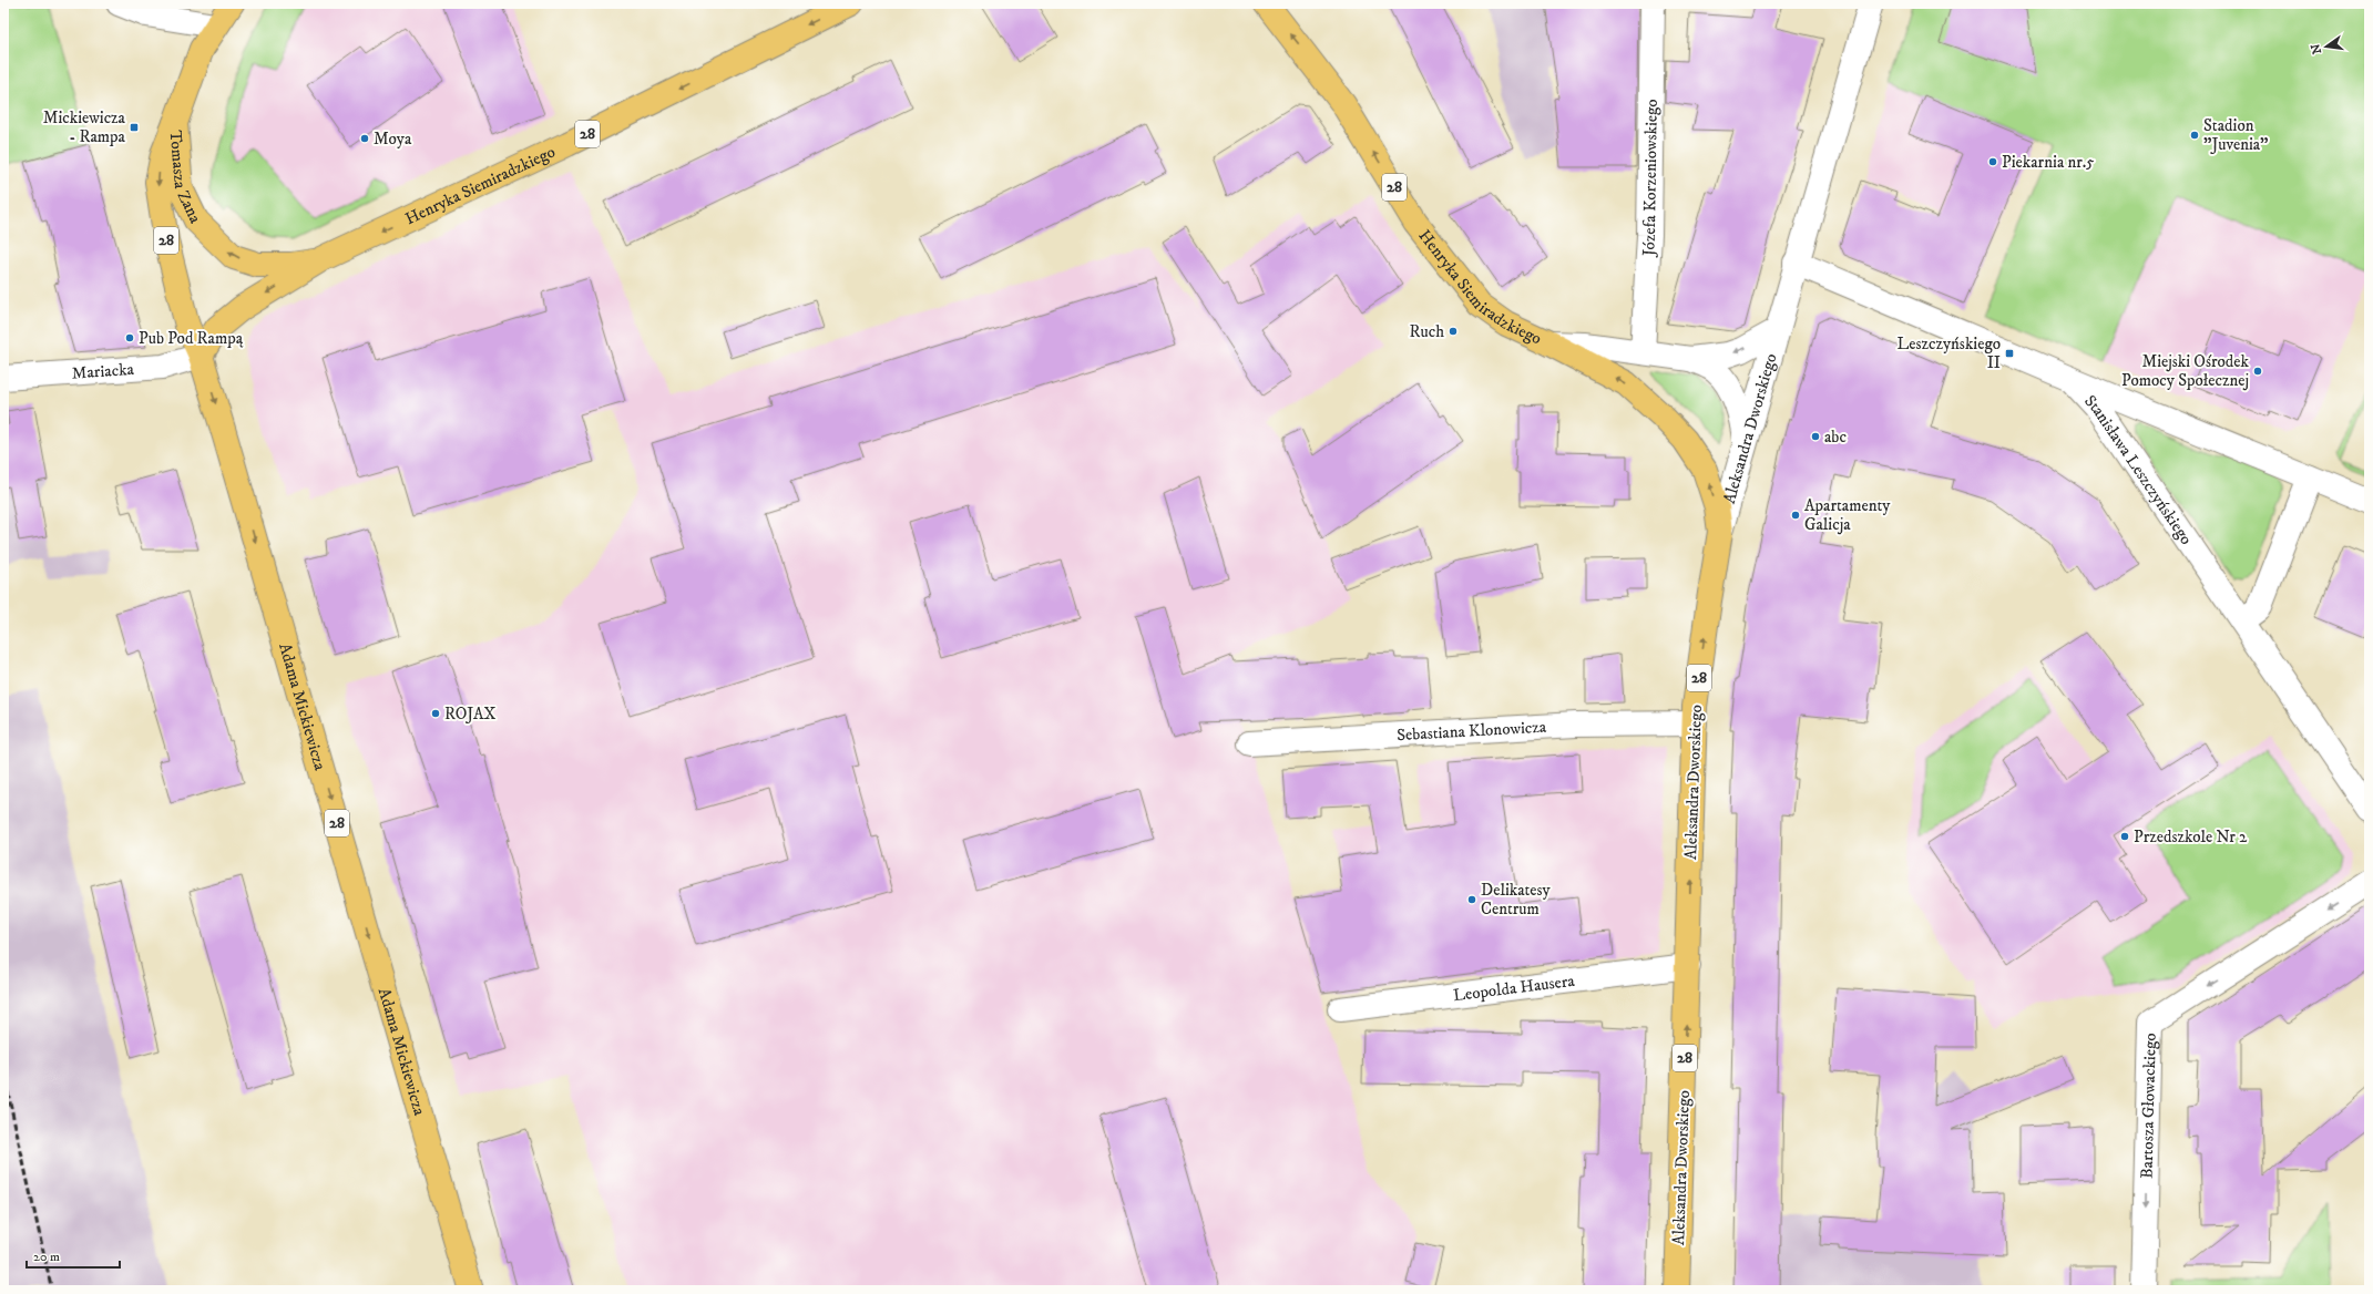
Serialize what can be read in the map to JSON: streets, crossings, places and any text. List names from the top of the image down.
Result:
{
  "streets": {
    "main road": [
      "28",
      "Tomasza Zana",
      "Henryka Siemiradzkiego",
      "Aleksandra Dworskiego",
      "Adama Mickiewicza"
    ],
    "street": [
      "Józefa Korzeniowskiego",
      "Mariacka",
      "Stanisława Leszczyńskiego",
      "Sebastiana Klonowicza",
      "Leopolda Hausera",
      "Bartosza Głowackiego"
    ]
  },
  "crossings": [
    ["Tomasza Zana", "Henryka Siemiradzkiego"],
    ["Tomasza Zana", "Adama Mickiewicza"],
    ["Henryka Siemiradzkiego", "Aleksandra Dworskiego"],
    ["Mariacka", "Adama Mickiewicza"],
    ["Aleksandra Dworskiego", "Stanisława Leszczyńskiego"],
    ["Aleksandra Dworskiego", "Sebastiana Klonowicza"],
    ["Aleksandra Dworskiego", "Leopolda Hausera"]
  ],
  "one_way": [
    "Tomasza Zana",
    "Aleksandra Dworskiego",
    "Adama Mickiewicza",
    "Bartosza Głowackiego"
  ],
  "places": {
    "transit": ["Mickiewicza - Rampa", "Leszczyńskiego II"],
    "other": [
      "Stadion \"Juvenia\"",
      "Moya",
      "Piekarnia nr.5",
      "Ruch",
      "Pub Pod Rampą",
      "Miejski Ośrodek Pomocy Społecznej",
      "abc",
      "Apartamenty Galicja",
      "ROJAX",
      "Przedszkole Nr 2",
      "Delikatesy Centrum"
    ]
  },
  "scale_bar": "20 m",
  "north": "left"
}
